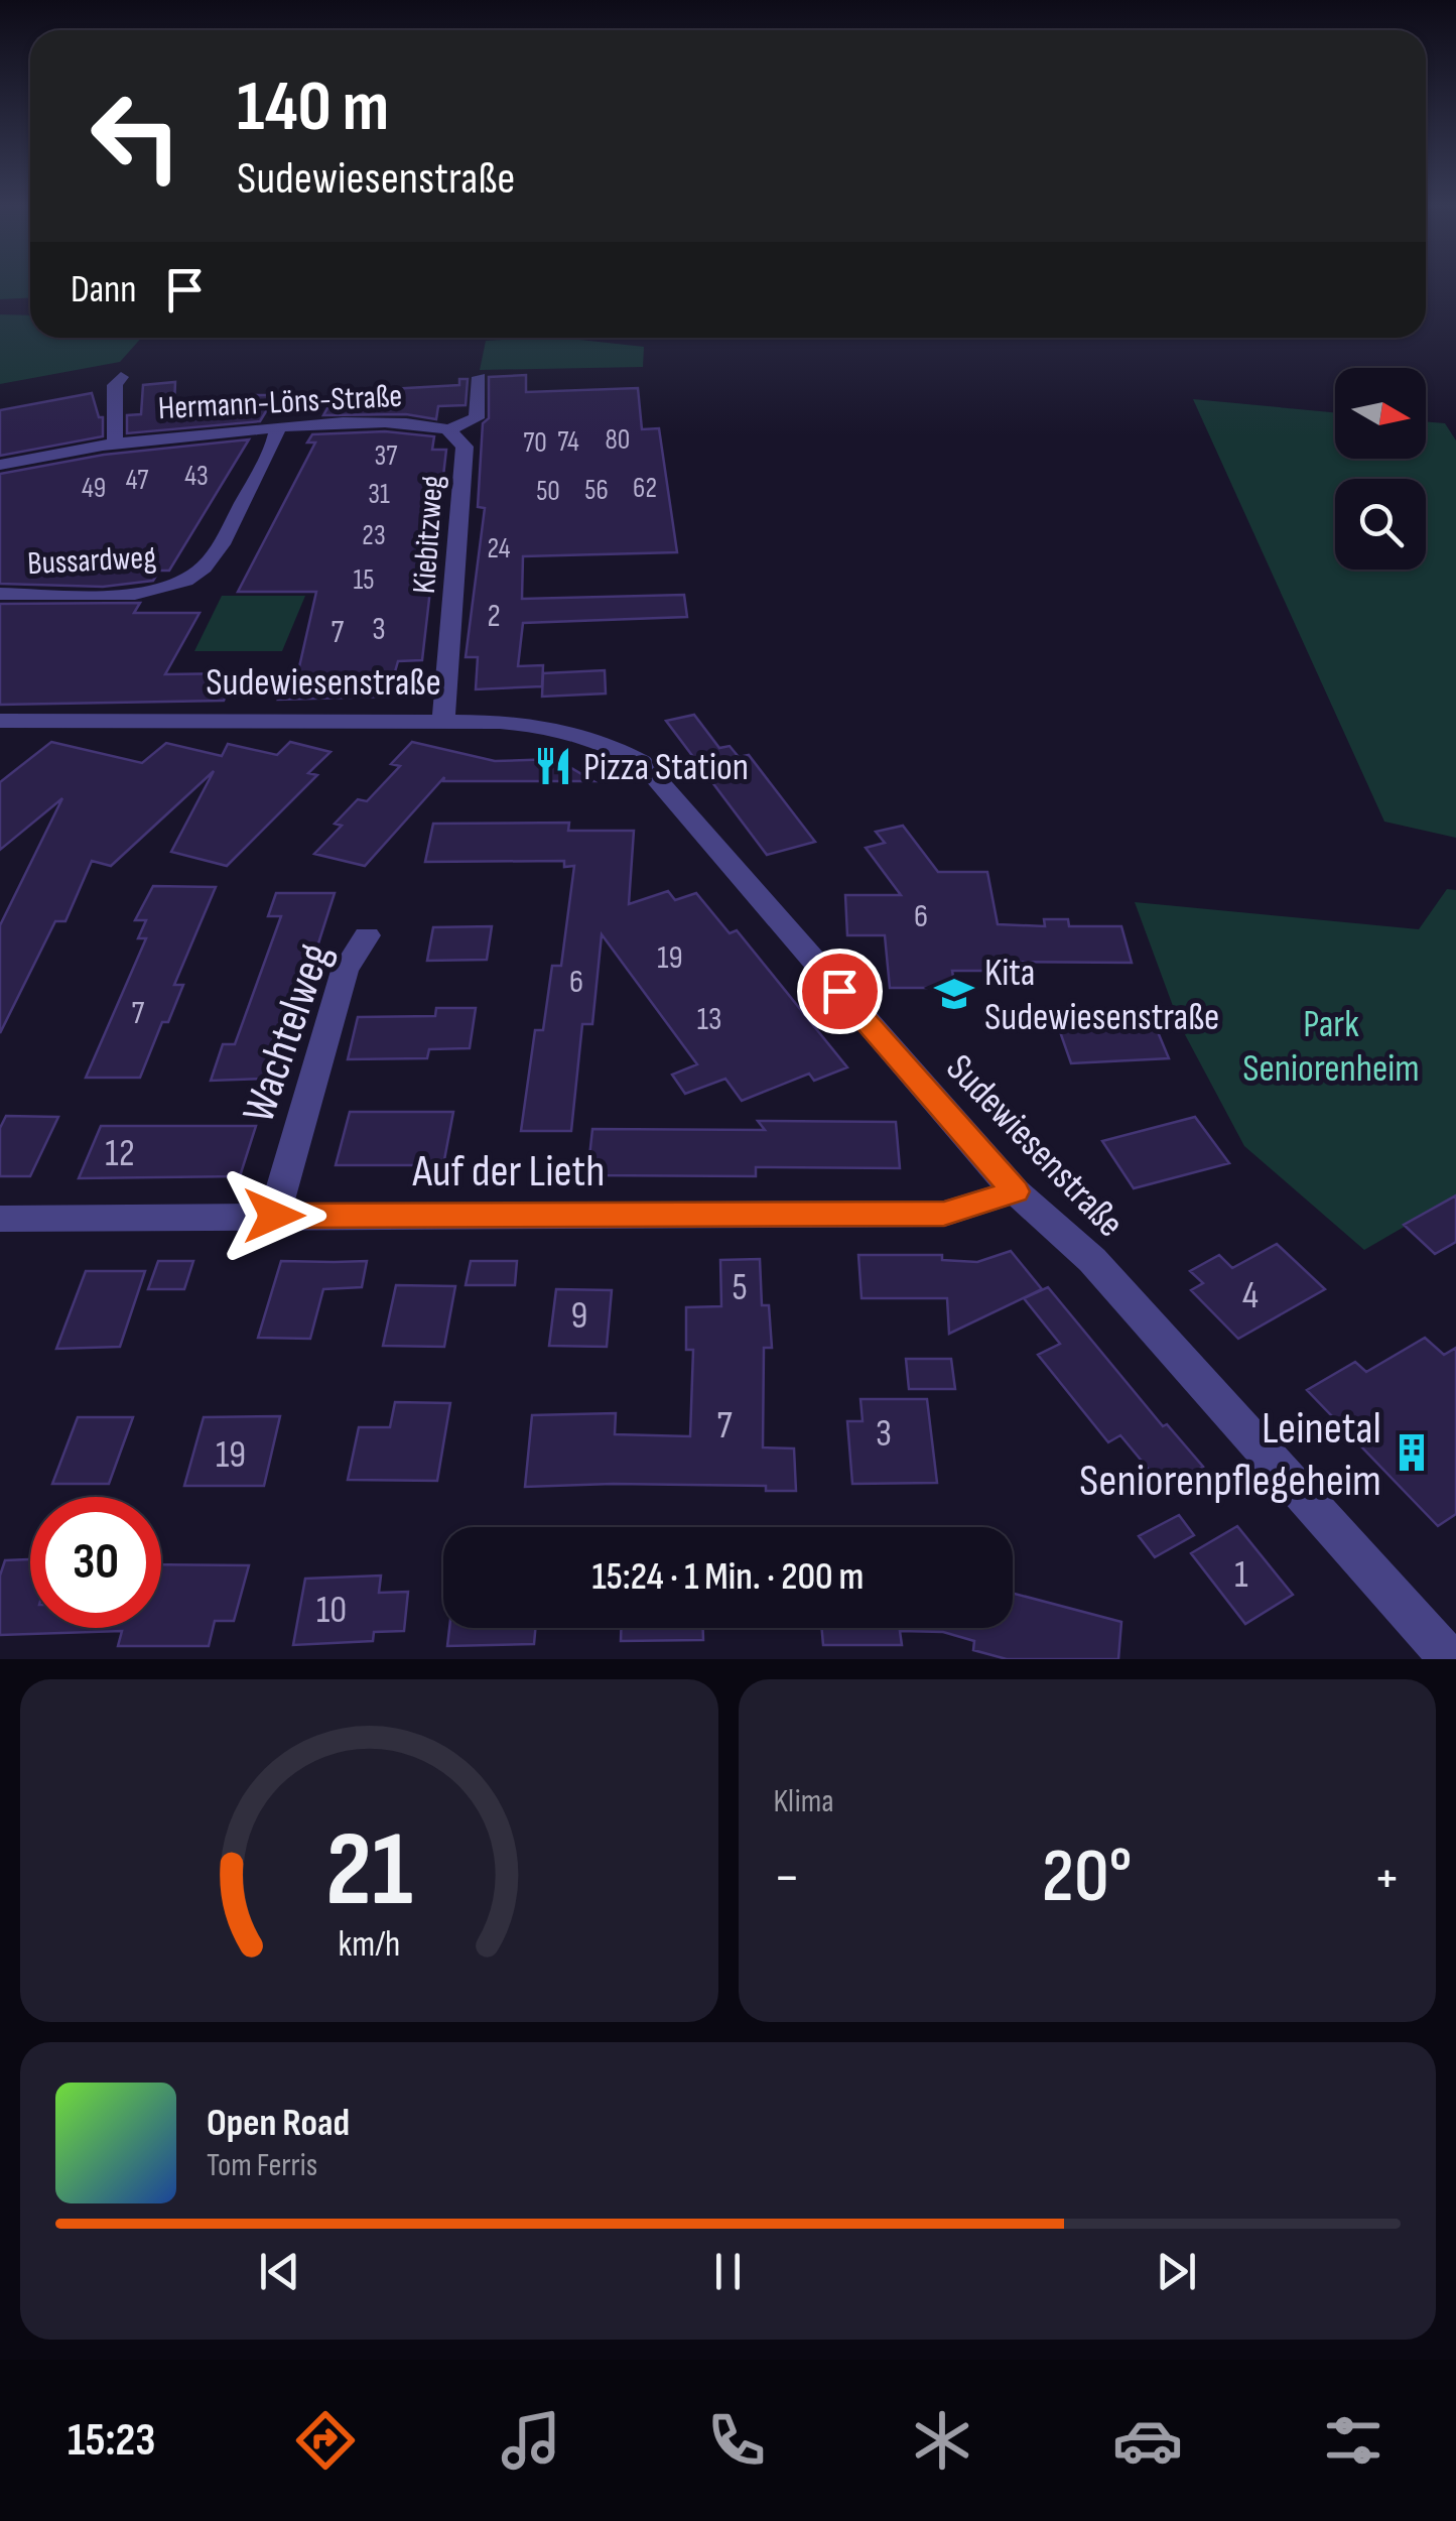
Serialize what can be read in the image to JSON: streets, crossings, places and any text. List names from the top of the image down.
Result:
{
  "streets": {
    "street": [
      "Hermann-Löns-Straße",
      "Kiebitzweg",
      "Bussardweg",
      "Sudewiesenstraße",
      "Wachtelweg",
      "Auf der Lieth"
    ]
  },
  "crossings": [
    ["Hermann-Löns-Straße", "Kiebitzweg"],
    ["Hermann-Löns-Straße", "Bussardweg"],
    ["Kiebitzweg", "Sudewiesenstraße"],
    ["Sudewiesenstraße", "Auf der Lieth"],
    ["Wachtelweg", "Auf der Lieth"]
  ],
  "parks": ["Park Seniorenheim"],
  "places": {
    "restaurant": ["Pizza Station"],
    "school or university": ["Kita Sudewiesenstraße"],
    "building": ["Leinetal Seniorenpflegeheim"]
  },
  "house_numbers": [
    "80",
    "74",
    "70",
    "37",
    "43",
    "47",
    "49",
    "62",
    "56",
    "50",
    "31",
    "23",
    "24",
    "15",
    "2",
    "3",
    "7",
    "6",
    "19",
    "6",
    "7",
    "13",
    "12",
    "5",
    "4",
    "9",
    "7",
    "3",
    "19",
    "1",
    "10"
  ],
  "north": "right",
  "page": {
    "turn": ["140 m", "Sudewiesenstraße"],
    "then": "Dann",
    "limit": "30",
    "trip": "15:24 · 1 Min. · 200 m",
    "tile": "Klima",
    "heat": ["−", "20°", "+"],
    "song": ["Open Road", "Tom Ferris"],
    "tabs": "15:23",
    "gauge": ["21", "km/h"]
  }
}
